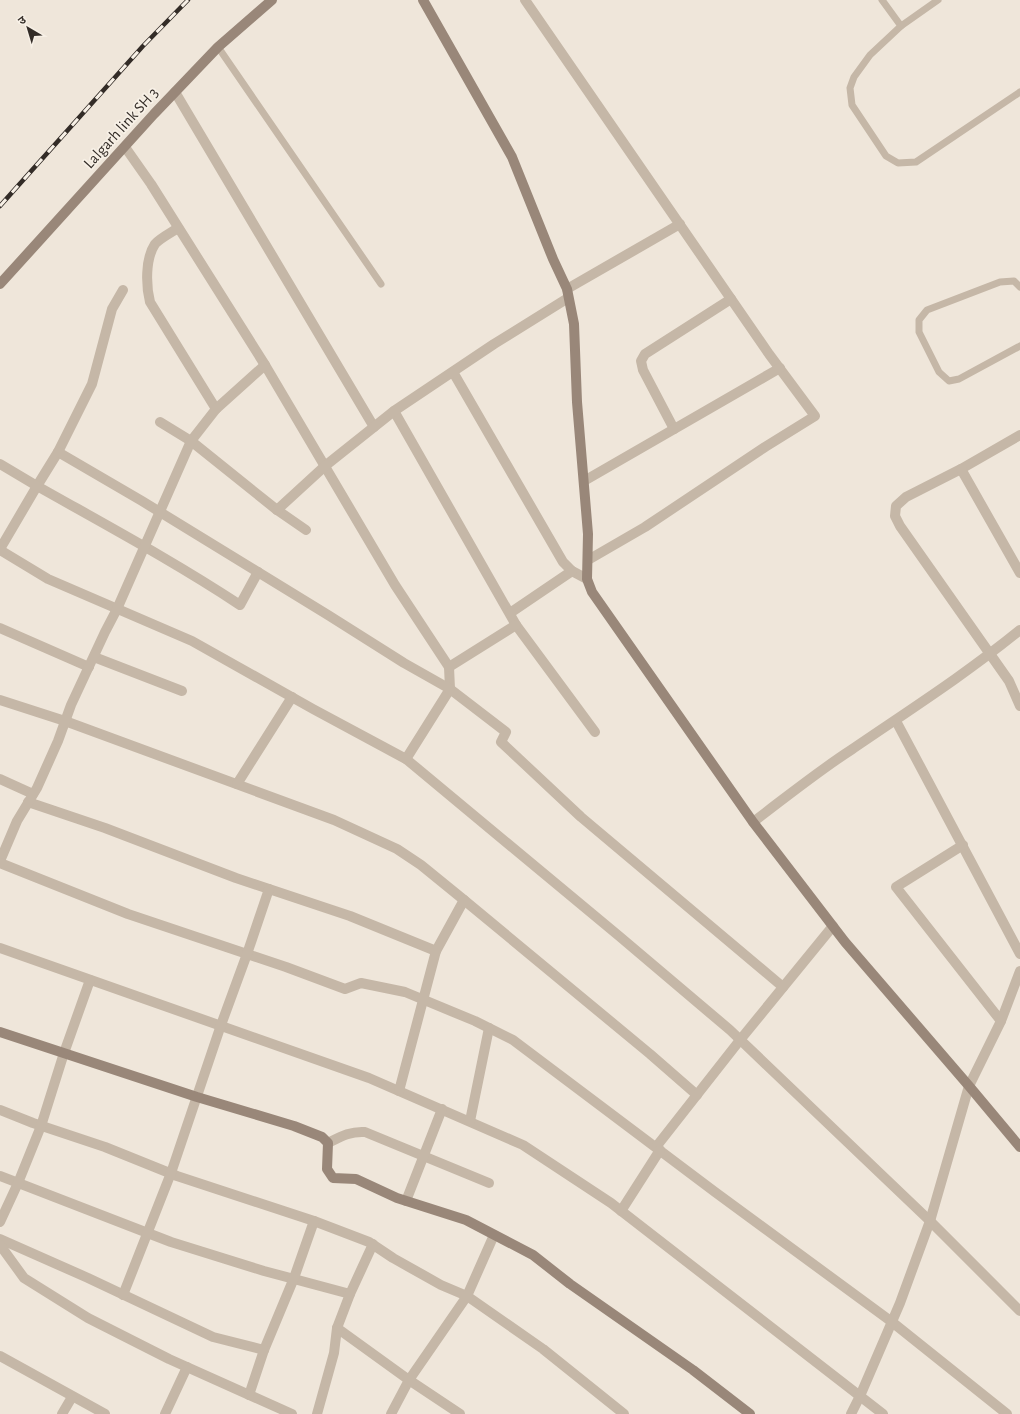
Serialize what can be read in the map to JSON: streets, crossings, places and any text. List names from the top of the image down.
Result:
{
  "streets": {
    "street": ["Lalgarh link SH 3"]
  },
  "north": "top left"
}
